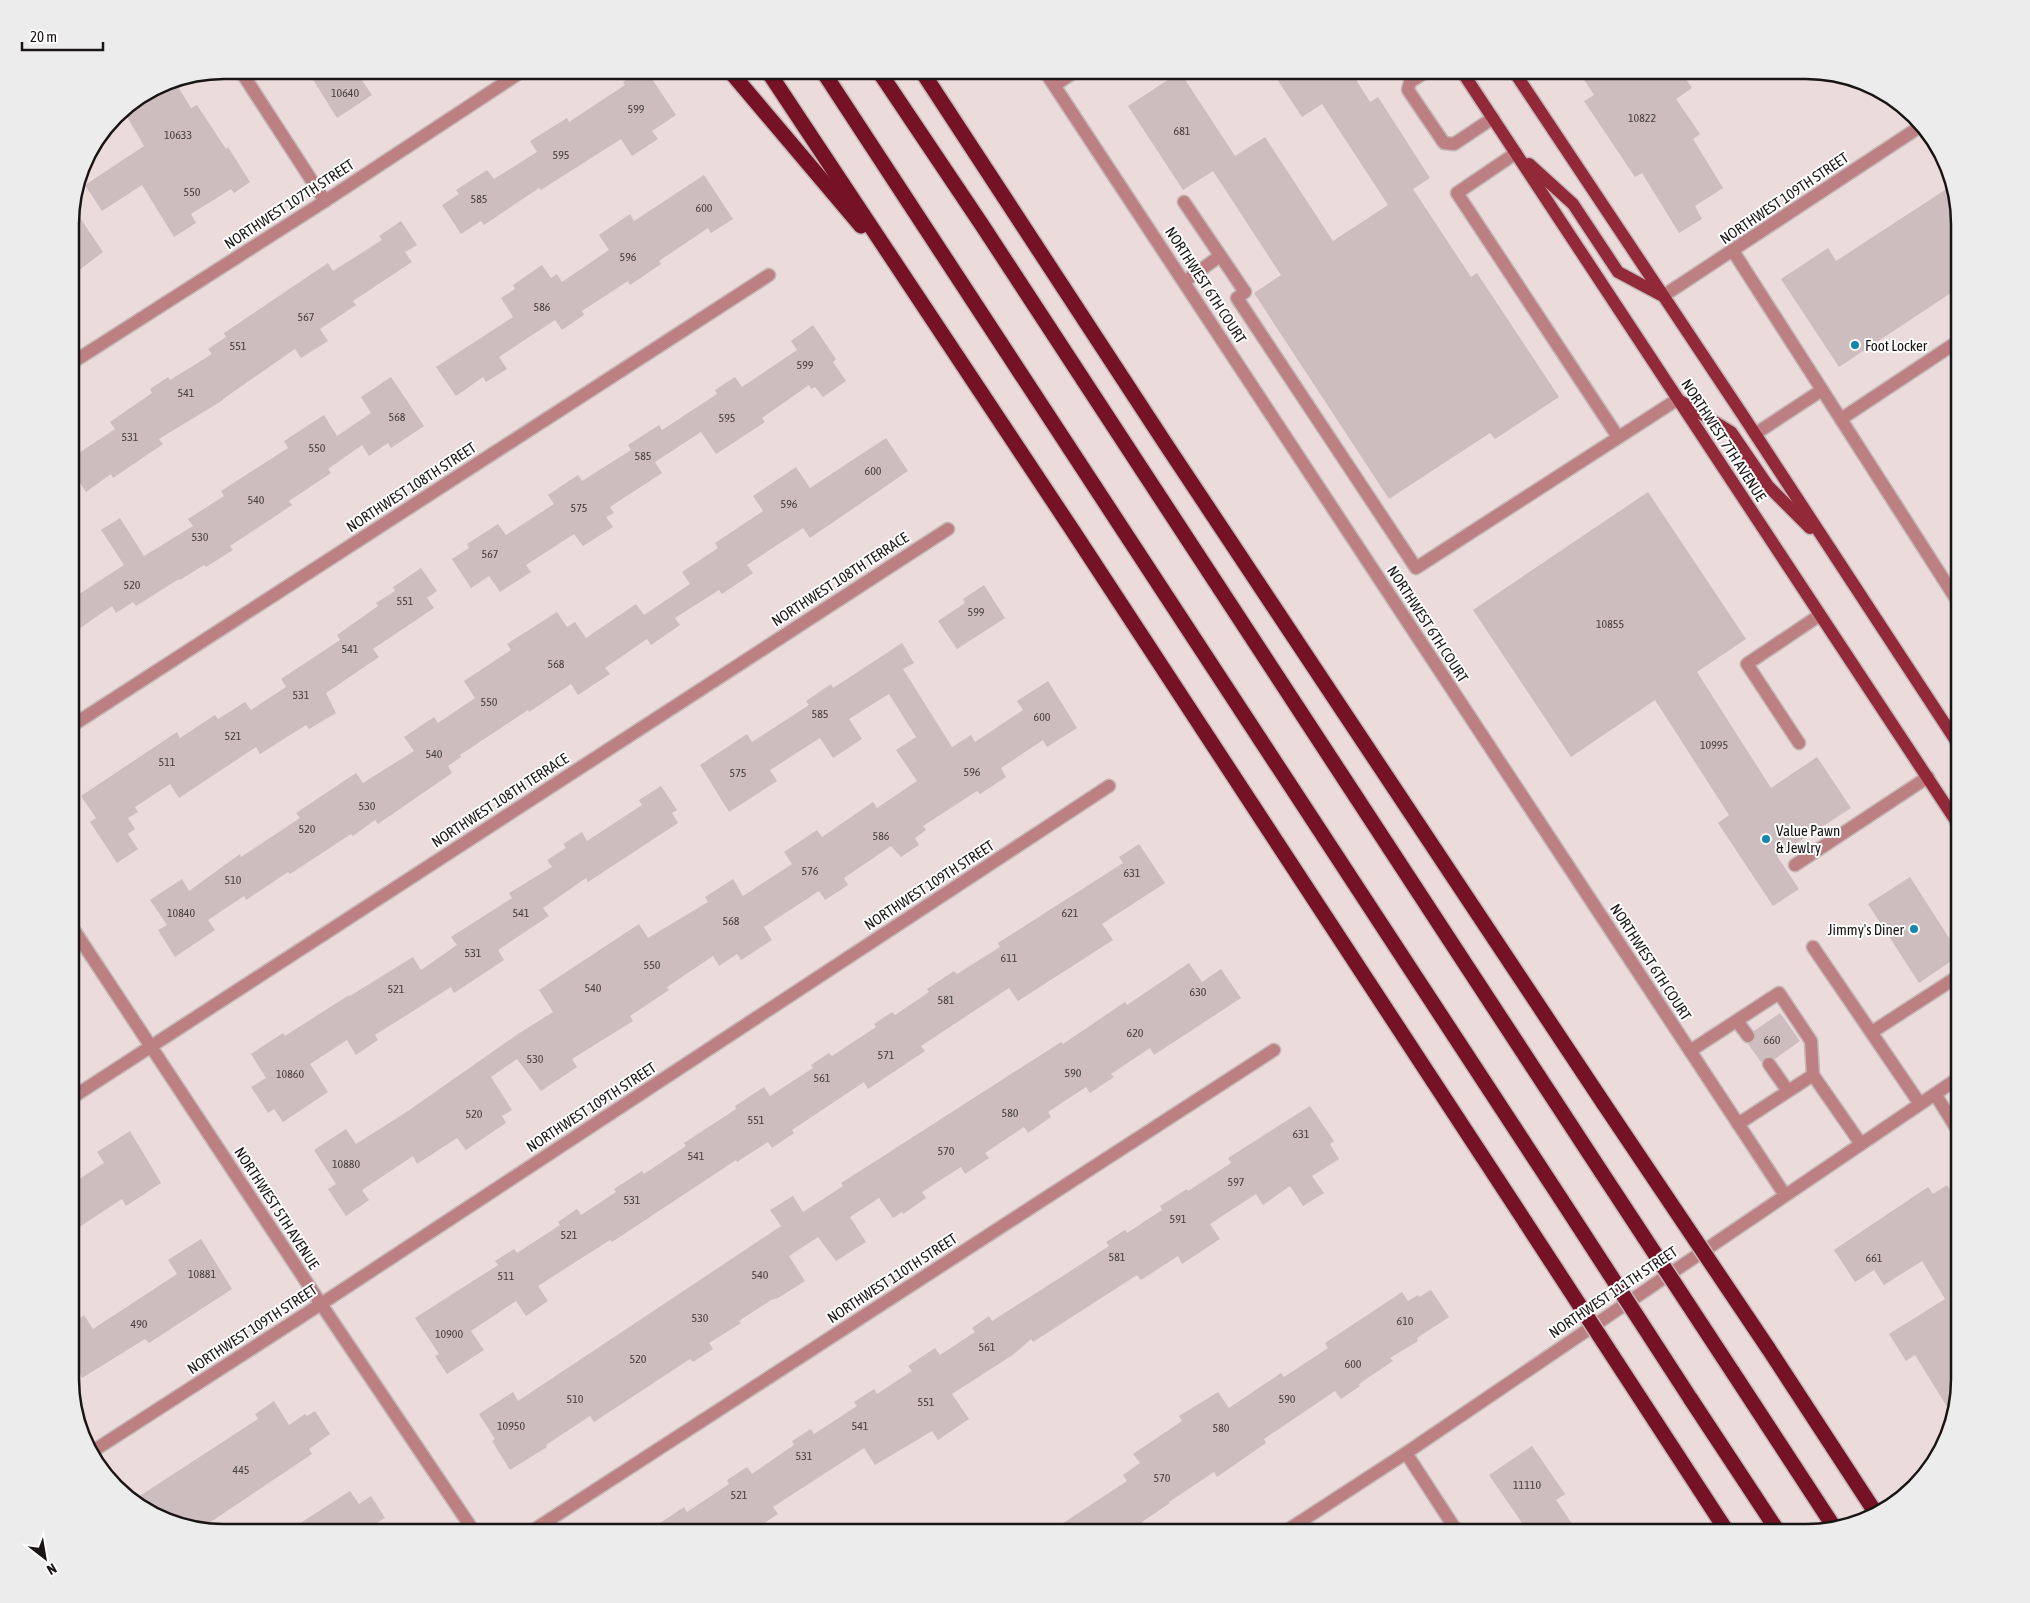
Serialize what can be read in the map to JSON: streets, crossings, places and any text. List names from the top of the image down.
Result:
{
  "streets": {
    "main road": ["NORTHWEST 7TH AVENUE"],
    "street": [
      "NORTHWEST 109TH STREET",
      "NORTHWEST 107TH STREET",
      "NORTHWEST 6TH COURT",
      "NORTHWEST 108TH STREET",
      "NORTHWEST 108TH TERRACE",
      "NORTHWEST 5TH AVENUE",
      "NORTHWEST 110TH STREET",
      "NORTHWEST 111TH STREET"
    ]
  },
  "crossings": [
    ["NORTHWEST 109TH STREET", "NORTHWEST 7TH AVENUE"],
    ["NORTHWEST 109TH STREET", "NORTHWEST 5TH AVENUE"],
    ["NORTHWEST 6TH COURT", "NORTHWEST 111TH STREET"],
    ["NORTHWEST 108TH TERRACE", "NORTHWEST 5TH AVENUE"]
  ],
  "places": ["Foot Locker", "Value Pawn & Jewlry", "Jimmy's Diner"],
  "house_numbers": [
    "10640",
    "599",
    "10822",
    "681",
    "10633",
    "595",
    "550",
    "585",
    "600",
    "596",
    "586",
    "567",
    "551",
    "599",
    "541",
    "568",
    "595",
    "531",
    "550",
    "585",
    "600",
    "540",
    "596",
    "575",
    "530",
    "567",
    "520",
    "551",
    "599",
    "10855",
    "541",
    "568",
    "531",
    "550",
    "585",
    "600",
    "521",
    "10995",
    "540",
    "511",
    "596",
    "575",
    "530",
    "520",
    "586",
    "576",
    "631",
    "510",
    "10840",
    "541",
    "621",
    "568",
    "531",
    "611",
    "550",
    "540",
    "521",
    "630",
    "581",
    "620",
    "660",
    "571",
    "530",
    "590",
    "10860",
    "561",
    "580",
    "520",
    "551",
    "631",
    "570",
    "541",
    "10880",
    "597",
    "531",
    "591",
    "521",
    "581",
    "661",
    "10881",
    "540",
    "511",
    "530",
    "610",
    "490",
    "10900",
    "561",
    "520",
    "600",
    "510",
    "590",
    "551",
    "10950",
    "541",
    "580",
    "531",
    "445",
    "570",
    "11110",
    "521"
  ],
  "scale_bar": "20 m",
  "north": "bottom right"
}
